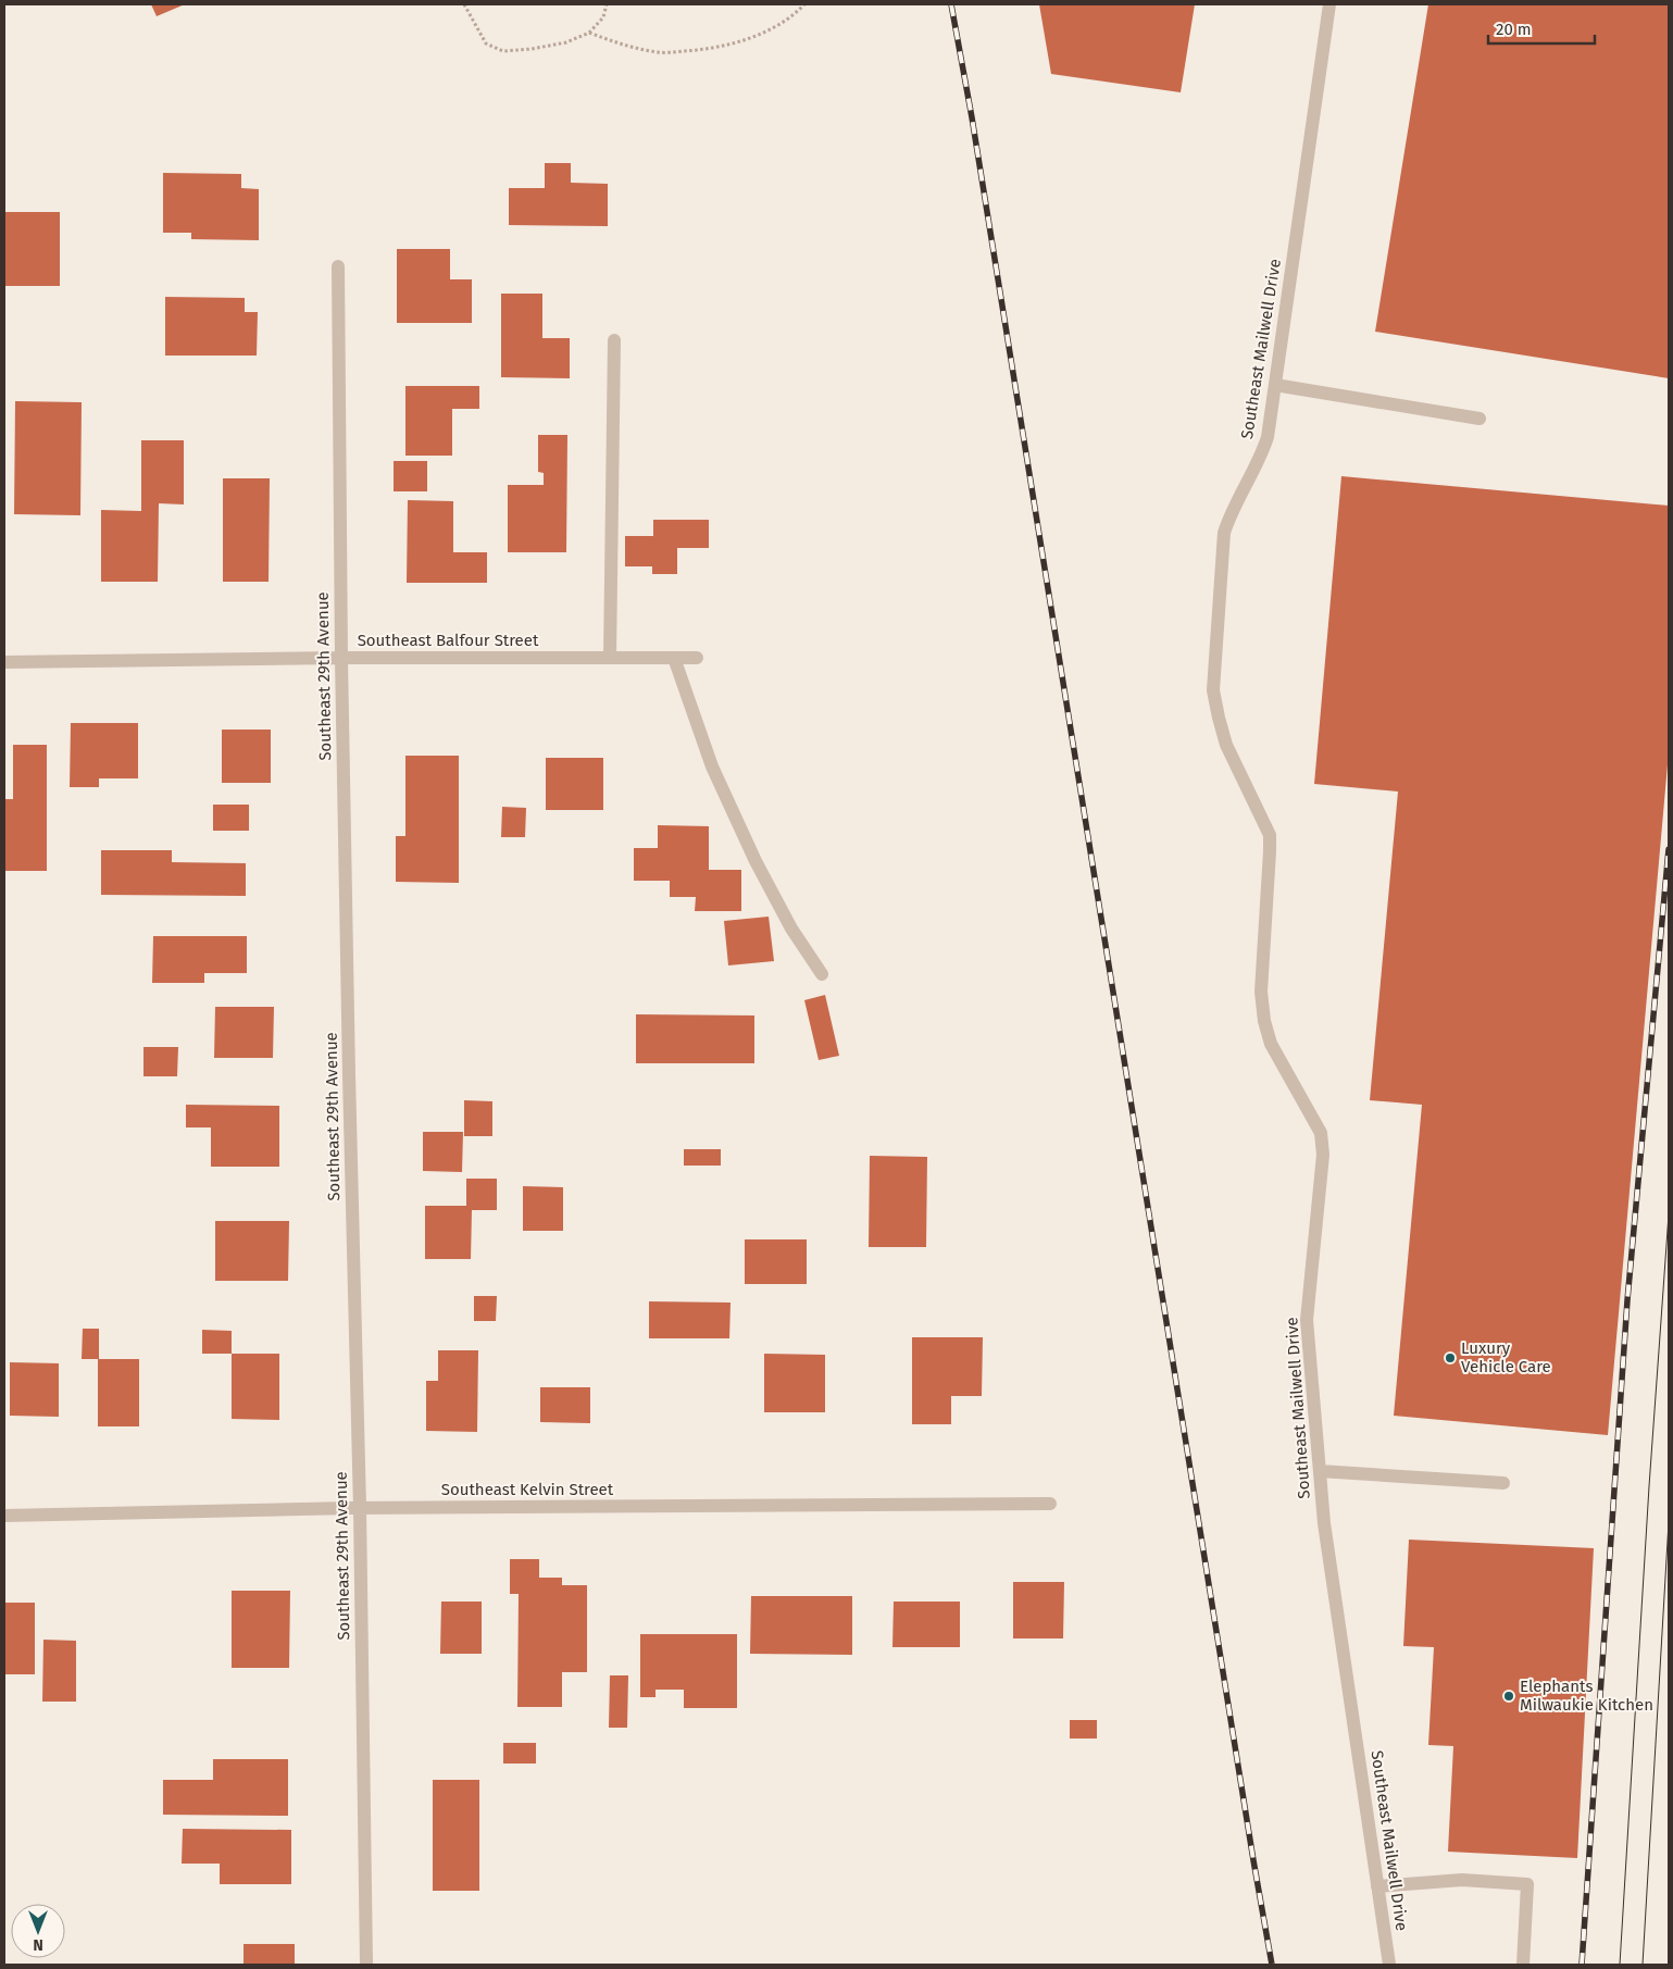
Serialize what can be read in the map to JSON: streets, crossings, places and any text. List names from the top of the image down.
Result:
{
  "streets": {
    "street": [
      "Southeast Mailwell Drive",
      "Southeast Balfour Street",
      "Southeast 29th Avenue",
      "Southeast Kelvin Street"
    ]
  },
  "crossings": [
    ["Southeast Balfour Street", "Southeast 29th Avenue"],
    ["Southeast 29th Avenue", "Southeast Kelvin Street"]
  ],
  "places": ["Luxury Vehicle Care", "Elephants Milwaukie Kitchen"],
  "scale_bar": "20 m",
  "north": "bottom"
}
